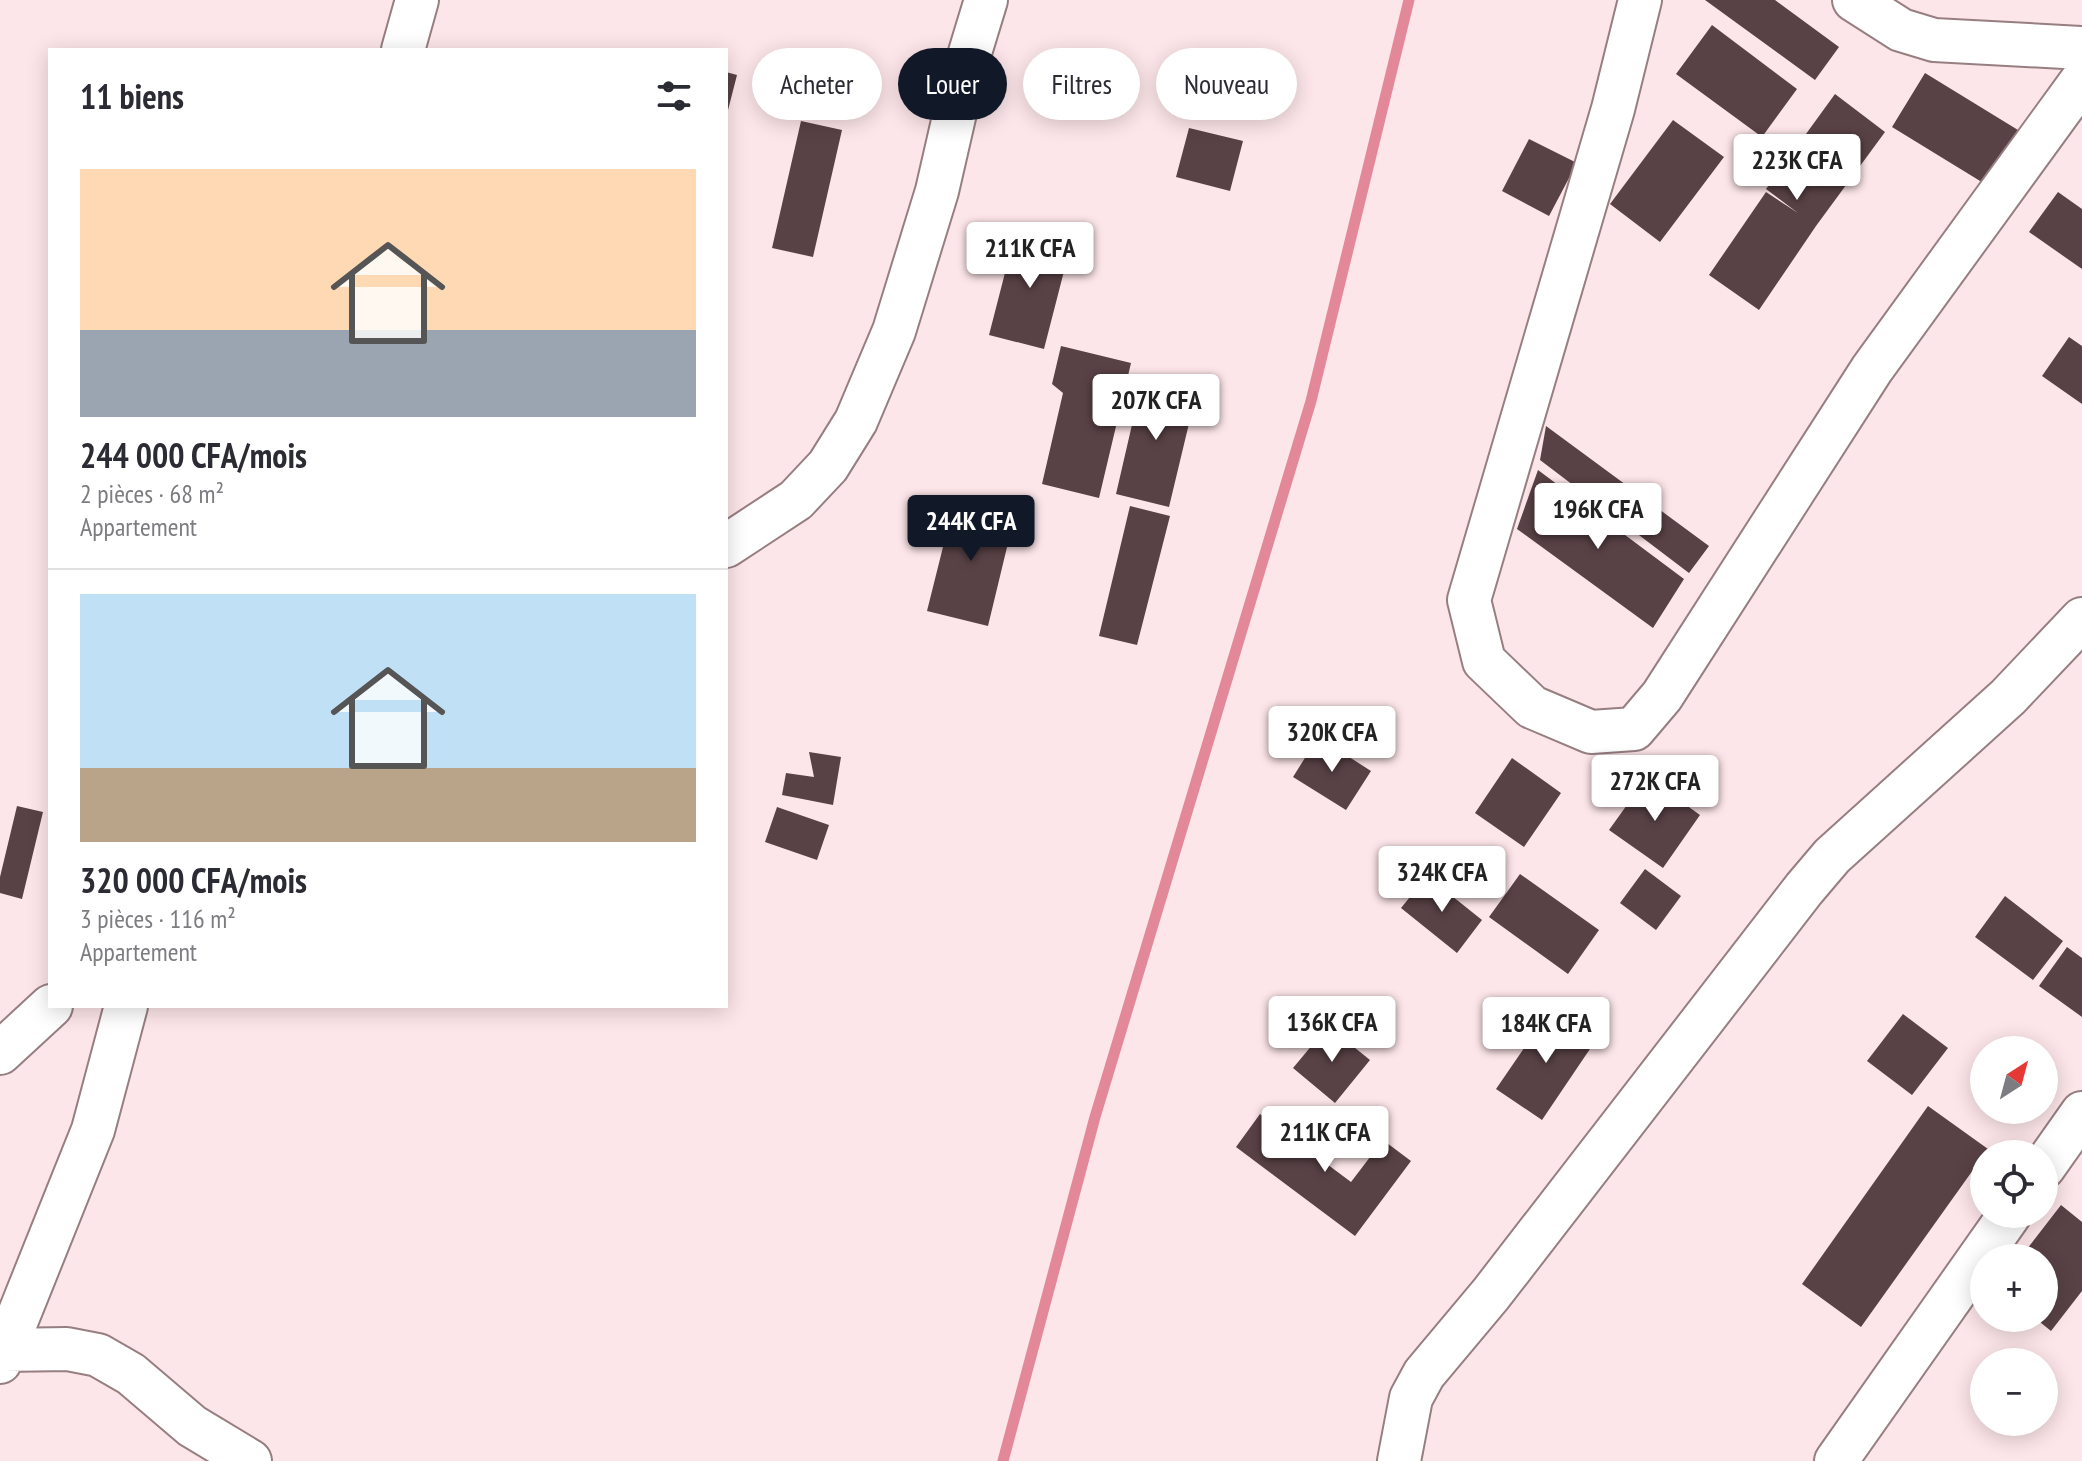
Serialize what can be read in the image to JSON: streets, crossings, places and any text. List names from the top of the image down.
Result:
{
  "north": "top right",
  "page": {
    "chip": [
      "Acheter",
      "Louer",
      "Filtres",
      "Nouveau"
    ],
    "heading": "11 biens",
    "price": [
      "223K CFA",
      "211K CFA",
      "207K CFA",
      "196K CFA",
      "244K CFA",
      "320K CFA",
      "272K CFA",
      "324K CFA",
      "136K CFA",
      "184K CFA",
      "211K CFA"
    ],
    "list": [
      {
        "name": "244 000 CFA/mois",
        "note": "2 pièces · 68 m² · Appartement"
      },
      {
        "name": "320 000 CFA/mois",
        "note": "3 pièces · 116 m² · Appartement"
      }
    ],
    "map_buttons": ["+", "−"]
  }
}
